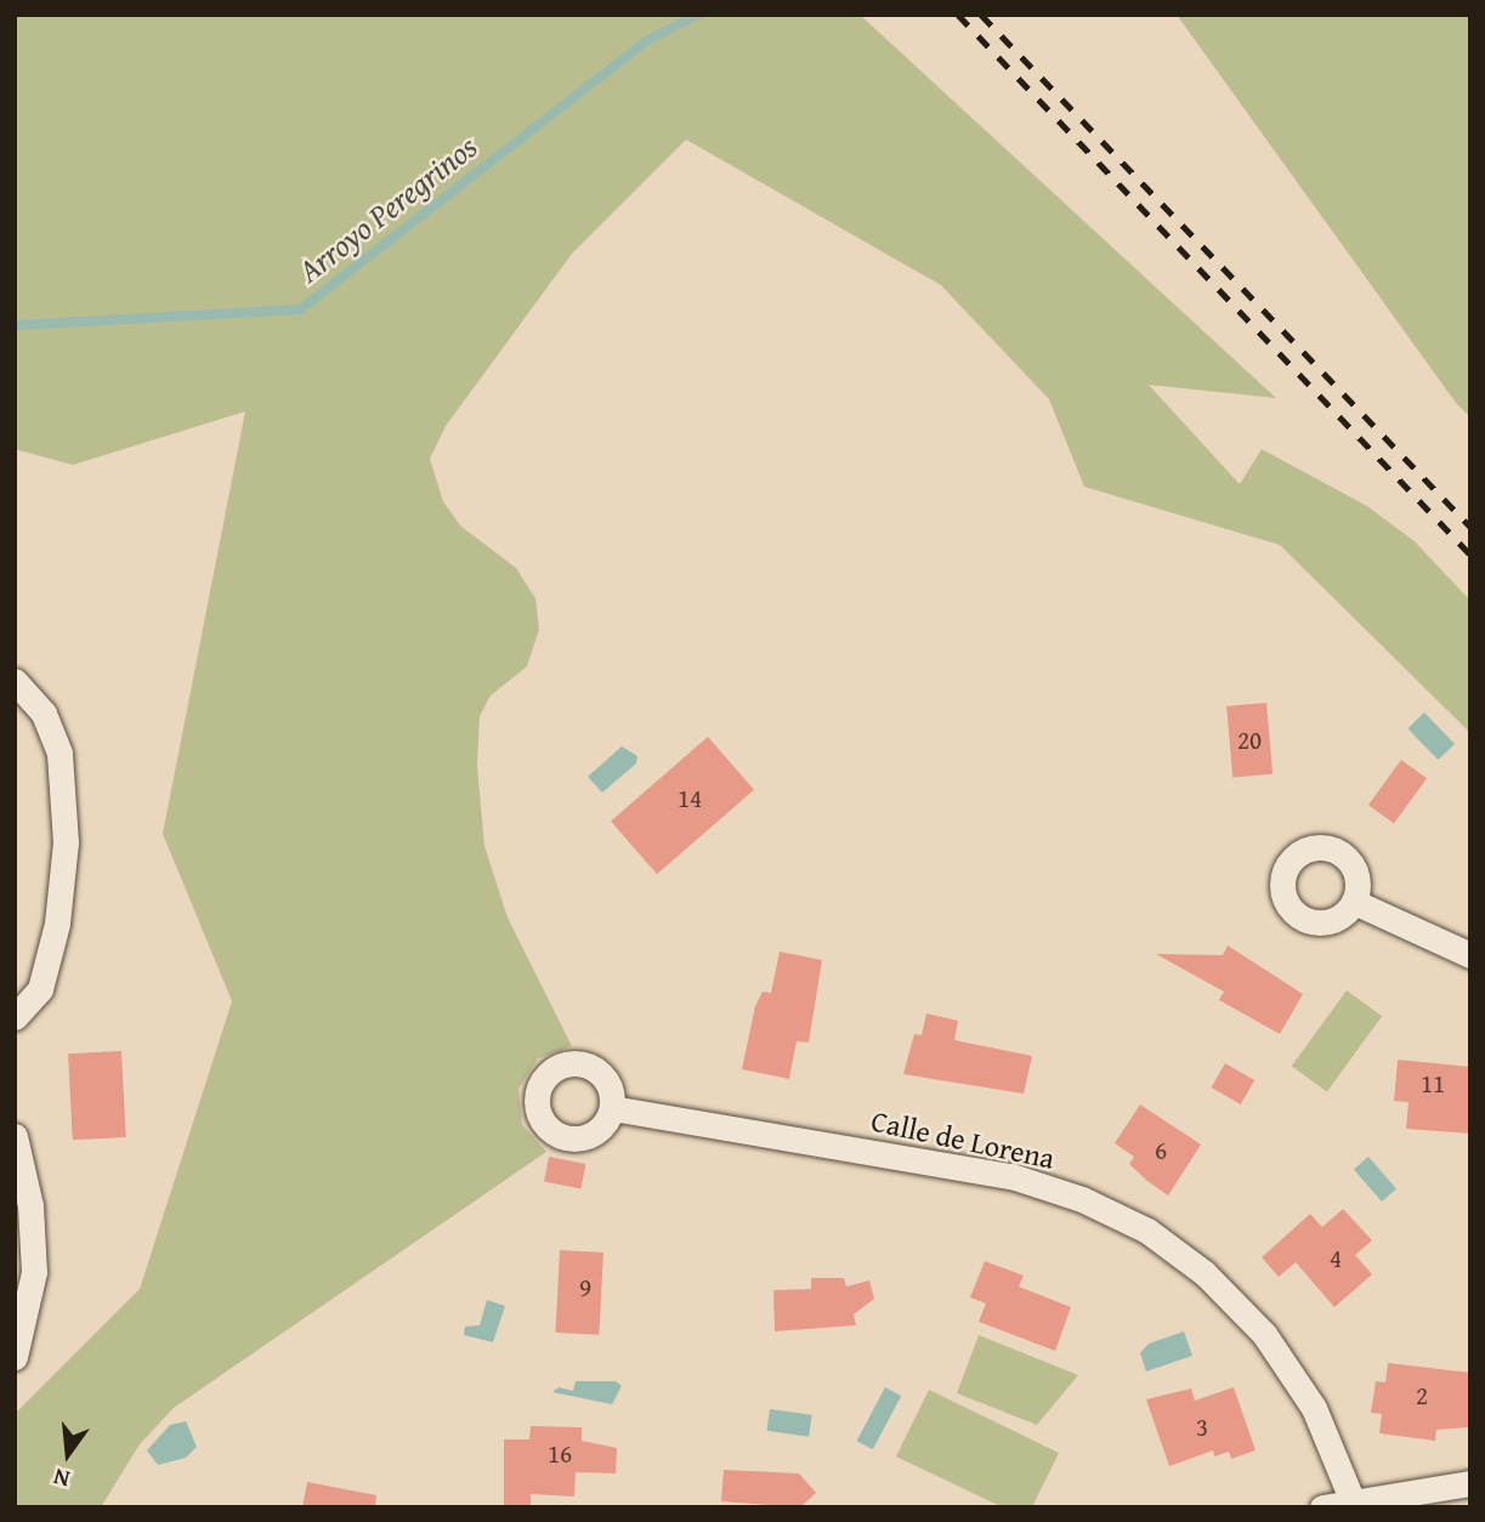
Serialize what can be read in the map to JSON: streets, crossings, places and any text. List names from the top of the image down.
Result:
{
  "streets": {
    "street": ["Calle de Lorena"]
  },
  "water": ["Arroyo Peregrinos"],
  "house_numbers": [
    "20",
    "14",
    "11",
    "6",
    "4",
    "9",
    "2",
    "3",
    "16"
  ],
  "north": "bottom"
}
